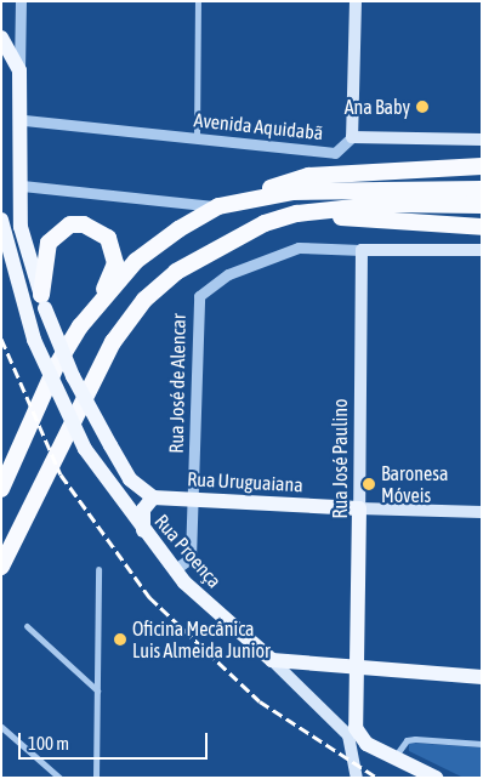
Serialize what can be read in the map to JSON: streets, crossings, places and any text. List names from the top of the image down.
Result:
{
  "streets": {
    "main road": [
      "Avenida Aquidabã",
      "Rua José Paulino",
      "Rua Uruguaiana",
      "Rua Proença"
    ],
    "street": ["Rua José de Alencar"]
  },
  "crossings": [
    ["Rua José de Alencar", "Rua José Paulino"],
    ["Rua José de Alencar", "Rua Uruguaiana"],
    ["Rua José de Alencar", "Rua Proença"],
    ["Rua José Paulino", "Rua Uruguaiana"]
  ],
  "places": ["Ana Baby", "Baronesa Móveis", "Oficina Mecânica Luis Almeida Junior"],
  "scale_bar": "100 m"
}
